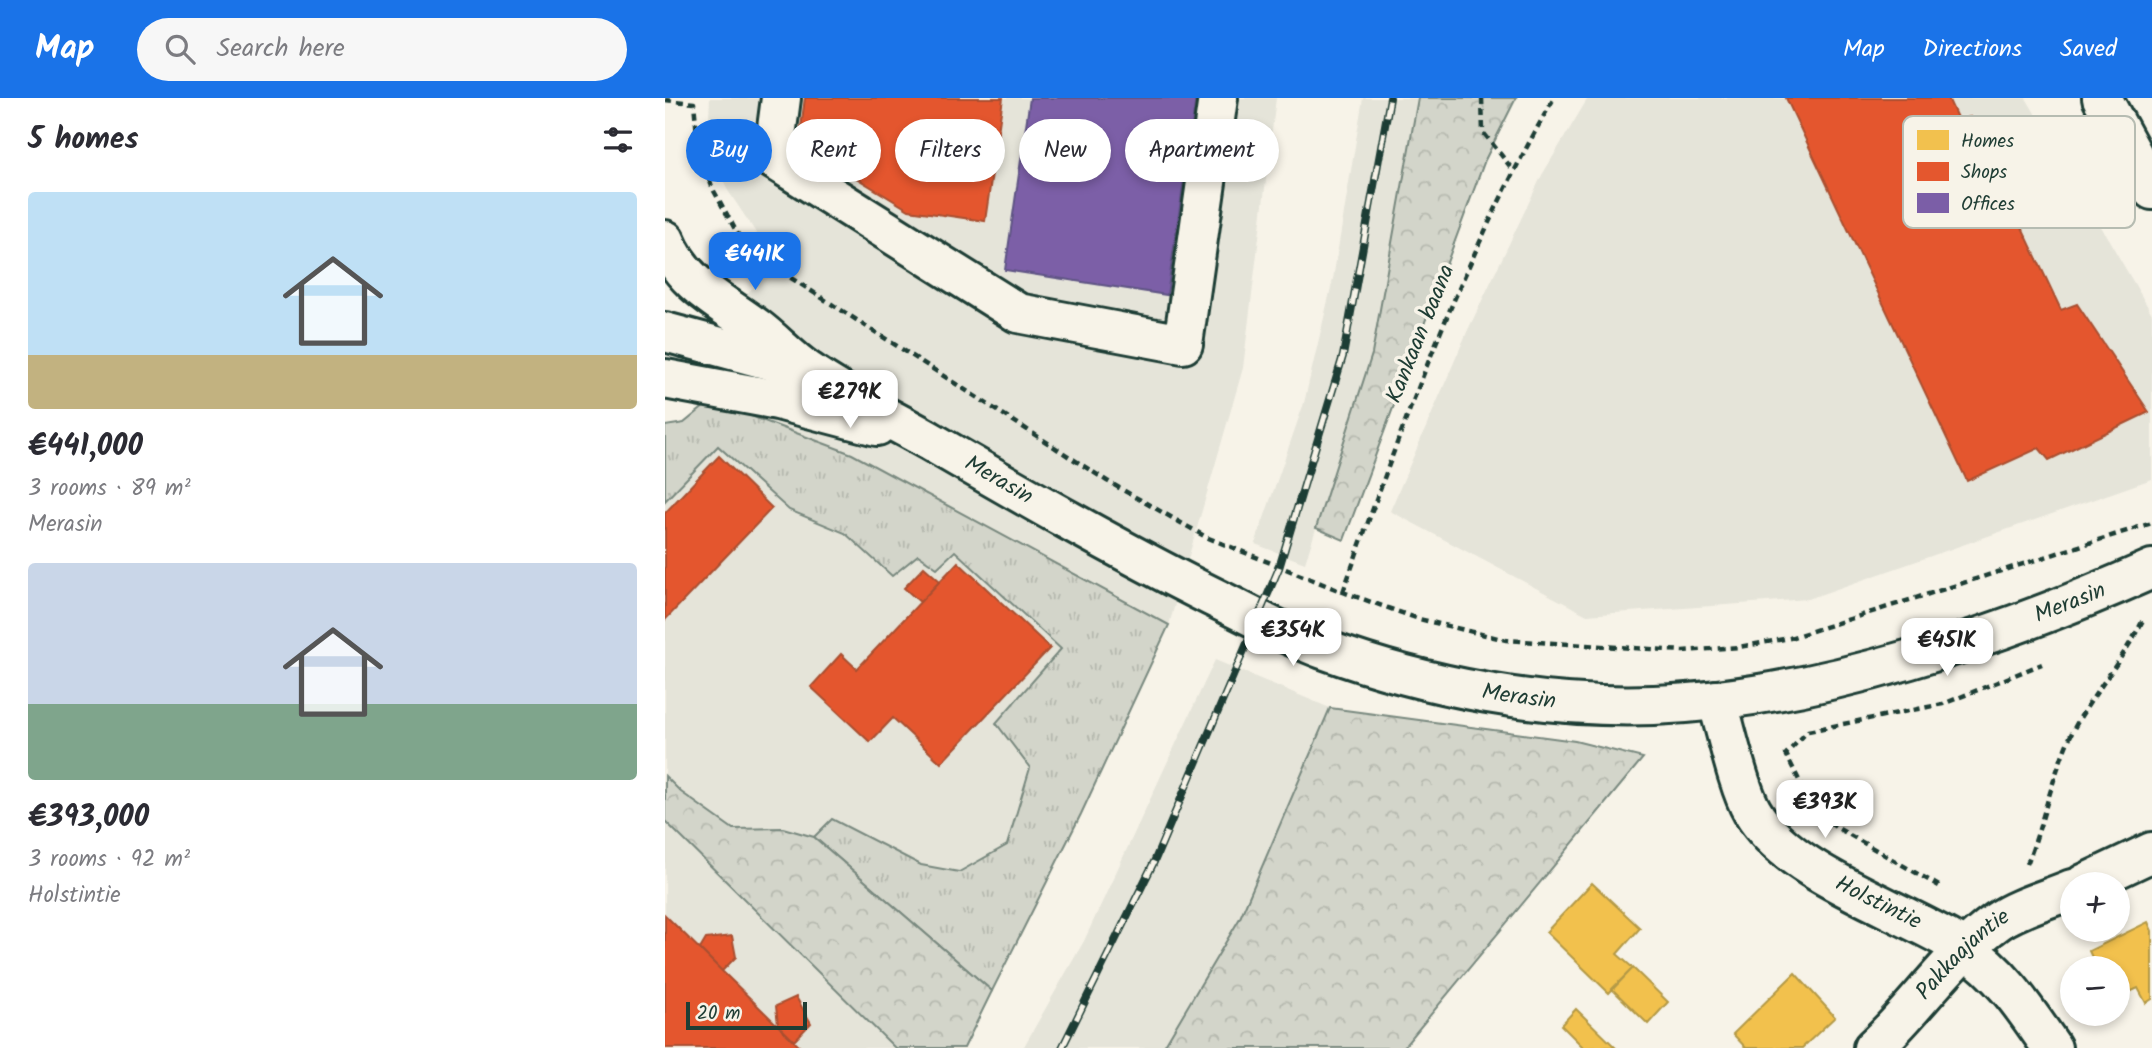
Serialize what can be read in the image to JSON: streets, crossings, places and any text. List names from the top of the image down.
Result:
{
  "streets": {
    "main road": ["Merasin", "Holstintie", "Pakkaajantie"],
    "path": ["Kankaan baana"]
  },
  "crossings": [
    ["Merasin", "Holstintie"],
    ["Holstintie", "Pakkaajantie"]
  ],
  "legend": ["Homes", "Shops", "Offices"],
  "scale_bar": "20 m",
  "page": {
    "header": "Map",
    "search": "Search here",
    "nav": ["Map", "Directions", "Saved"],
    "heading": "5 homes",
    "chip": [
      "Buy",
      "Rent",
      "Filters",
      "New",
      "Apartment"
    ],
    "list": [
      {
        "name": "€441,000",
        "note": "3 rooms · 89 m² · Merasin"
      },
      {
        "name": "€393,000",
        "note": "3 rooms · 92 m² · Holstintie"
      }
    ],
    "price": [
      "€441K",
      "€279K",
      "€354K",
      "€451K",
      "€393K"
    ],
    "map_buttons": ["+", "−"],
    "scale": "20 m"
  }
}
